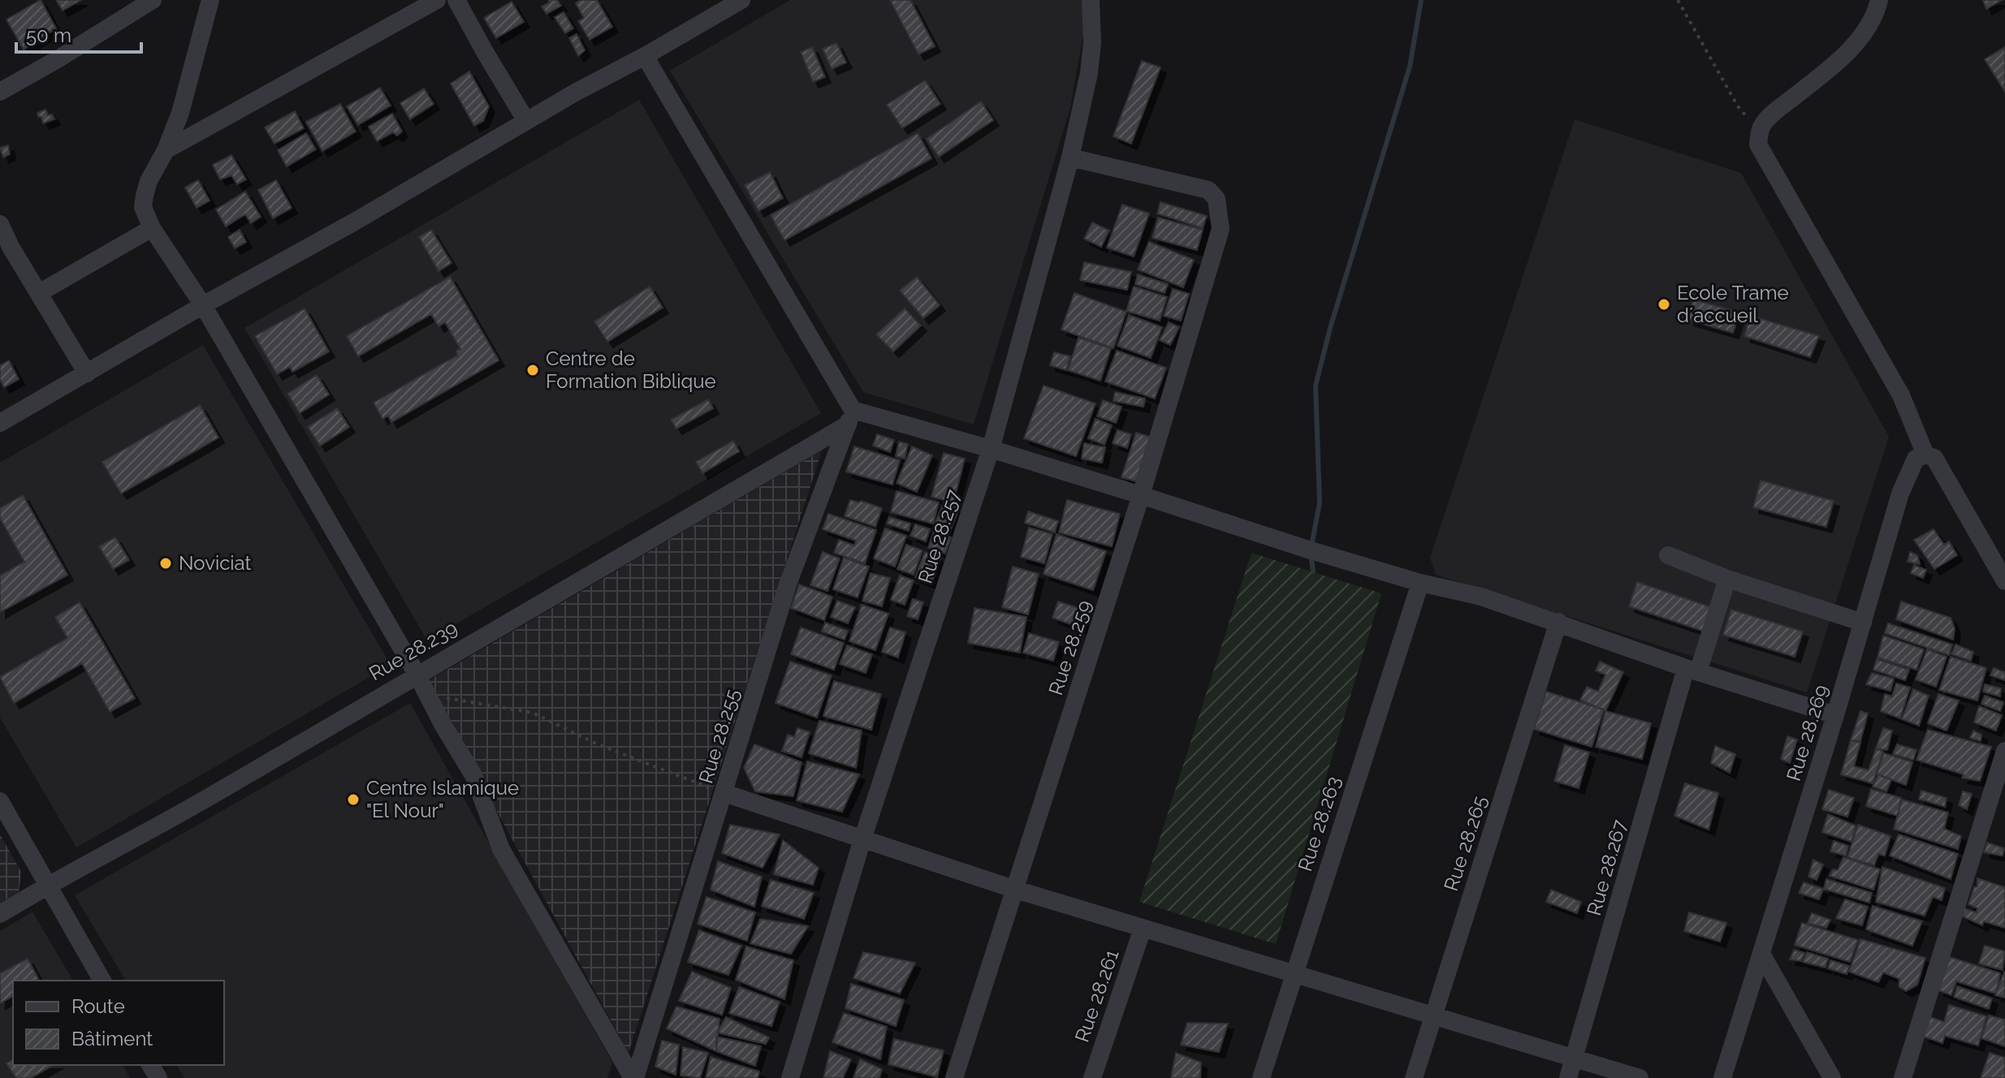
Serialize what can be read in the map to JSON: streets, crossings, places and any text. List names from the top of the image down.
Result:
{
  "streets": {
    "street": [
      "Rue 28.257",
      "Rue 28.259",
      "Rue 28.239",
      "Rue 28.269",
      "Rue 28.255",
      "Rue 28.263",
      "Rue 28.265",
      "Rue 28.267",
      "Rue 28.261"
    ]
  },
  "crossings": [
    ["Rue 28.257", "Rue 28.259"],
    ["Rue 28.239", "Rue 28.255"]
  ],
  "places": [
    "Ecole Trame d´accueil",
    "Centre de Formation Biblique",
    "Noviciat",
    "Centre Islamique \"El Nour\""
  ],
  "legend": ["Route", "Bâtiment"],
  "scale_bar": "50 m"
}
